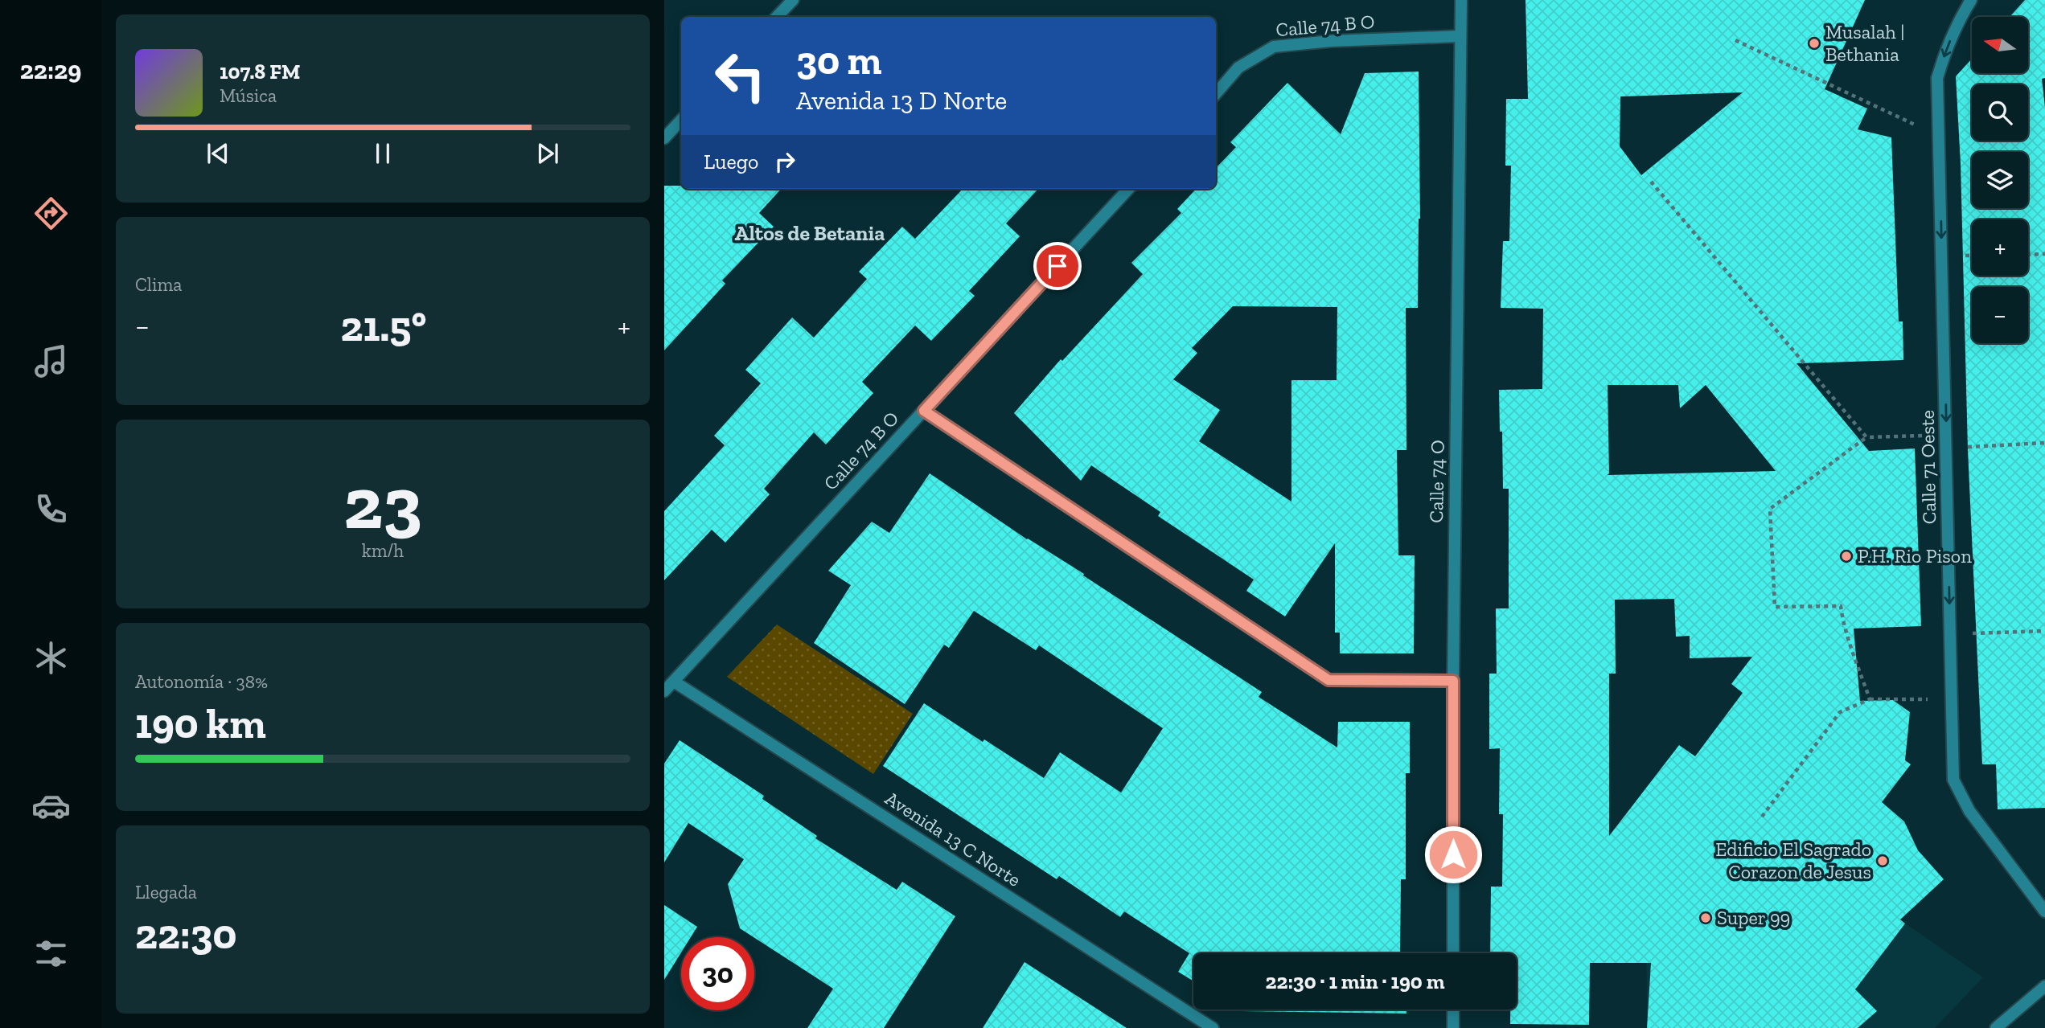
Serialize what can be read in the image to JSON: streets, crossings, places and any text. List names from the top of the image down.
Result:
{
  "streets": {
    "street": [
      "Calle 74 B O",
      "Calle 71 Oeste",
      "Calle 74 O",
      "Avenida 13 C Norte"
    ]
  },
  "crossings": [
    ["Calle 74 B O", "Calle 74 O"],
    ["Calle 74 B O", "Avenida 13 C Norte"]
  ],
  "one_way": ["Calle 71 Oeste"],
  "districts": ["Altos de Betania"],
  "places": [
    "Musalah | Bethania",
    "P.H. Rio Pison",
    "Edificio El Sagrado Corazon de Jesus",
    "Super 99"
  ],
  "north": "left",
  "page": {
    "tabs": "22:29",
    "map_buttons": ["+", "−"],
    "turn": ["30 m", "Avenida 13 D Norte"],
    "song": ["107.8 FM", "Música"],
    "then": "Luego",
    "tile": [
      "Clima",
      ["23", "km/h"],
      ["Autonomía · 38%", "190 km"],
      ["Llegada", "22:30"]
    ],
    "heat": ["−", "21.5°", "+"],
    "limit": "30",
    "trip": "22:30 · 1 min · 190 m"
  }
}
